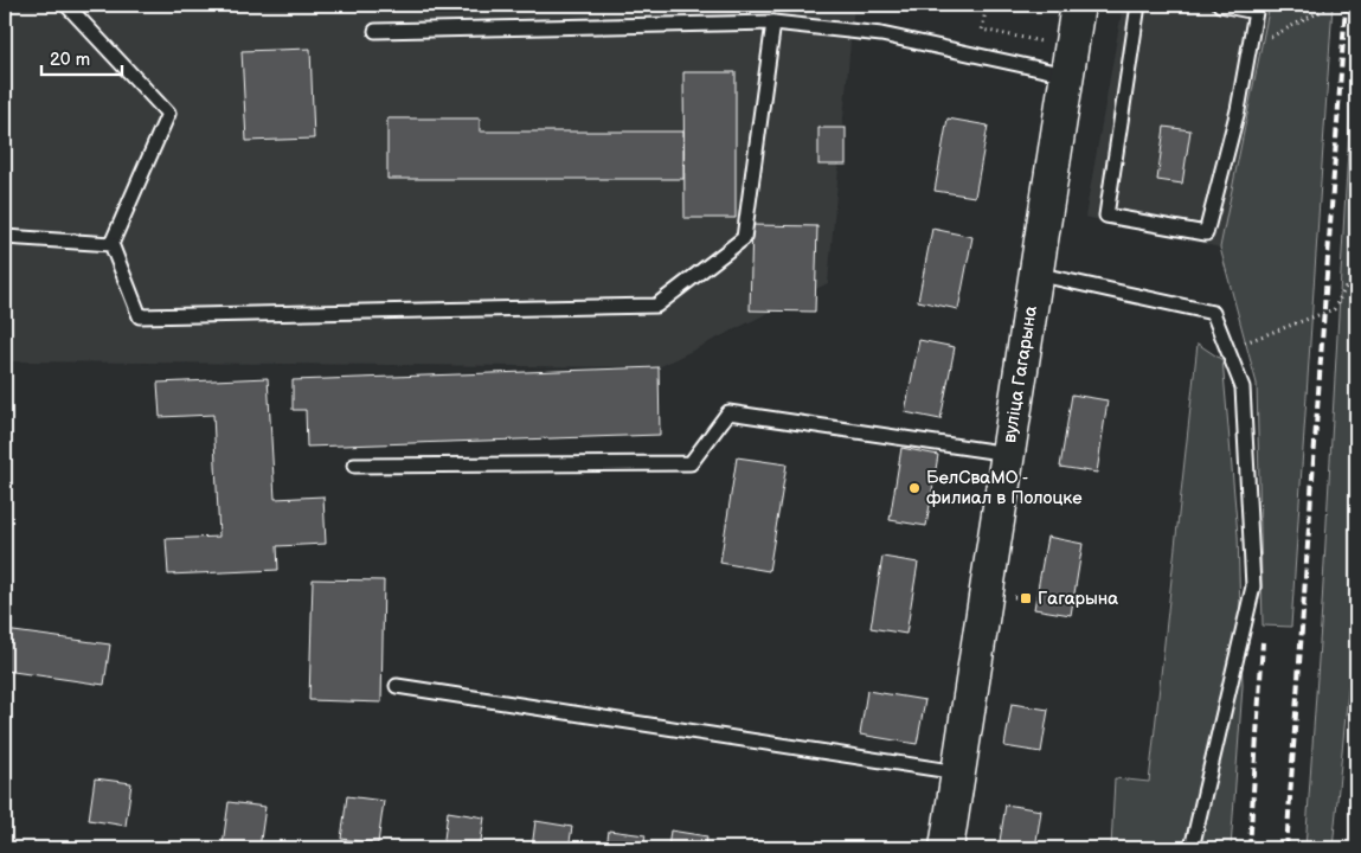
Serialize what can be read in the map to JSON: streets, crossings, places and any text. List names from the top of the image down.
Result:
{
  "streets": {
    "main road": ["вуліца Гагарына"]
  },
  "places": {
    "other": ["БелСваМО - филиал в Полоцке"],
    "transit": ["Гагарына"]
  },
  "scale_bar": "20 m"
}
